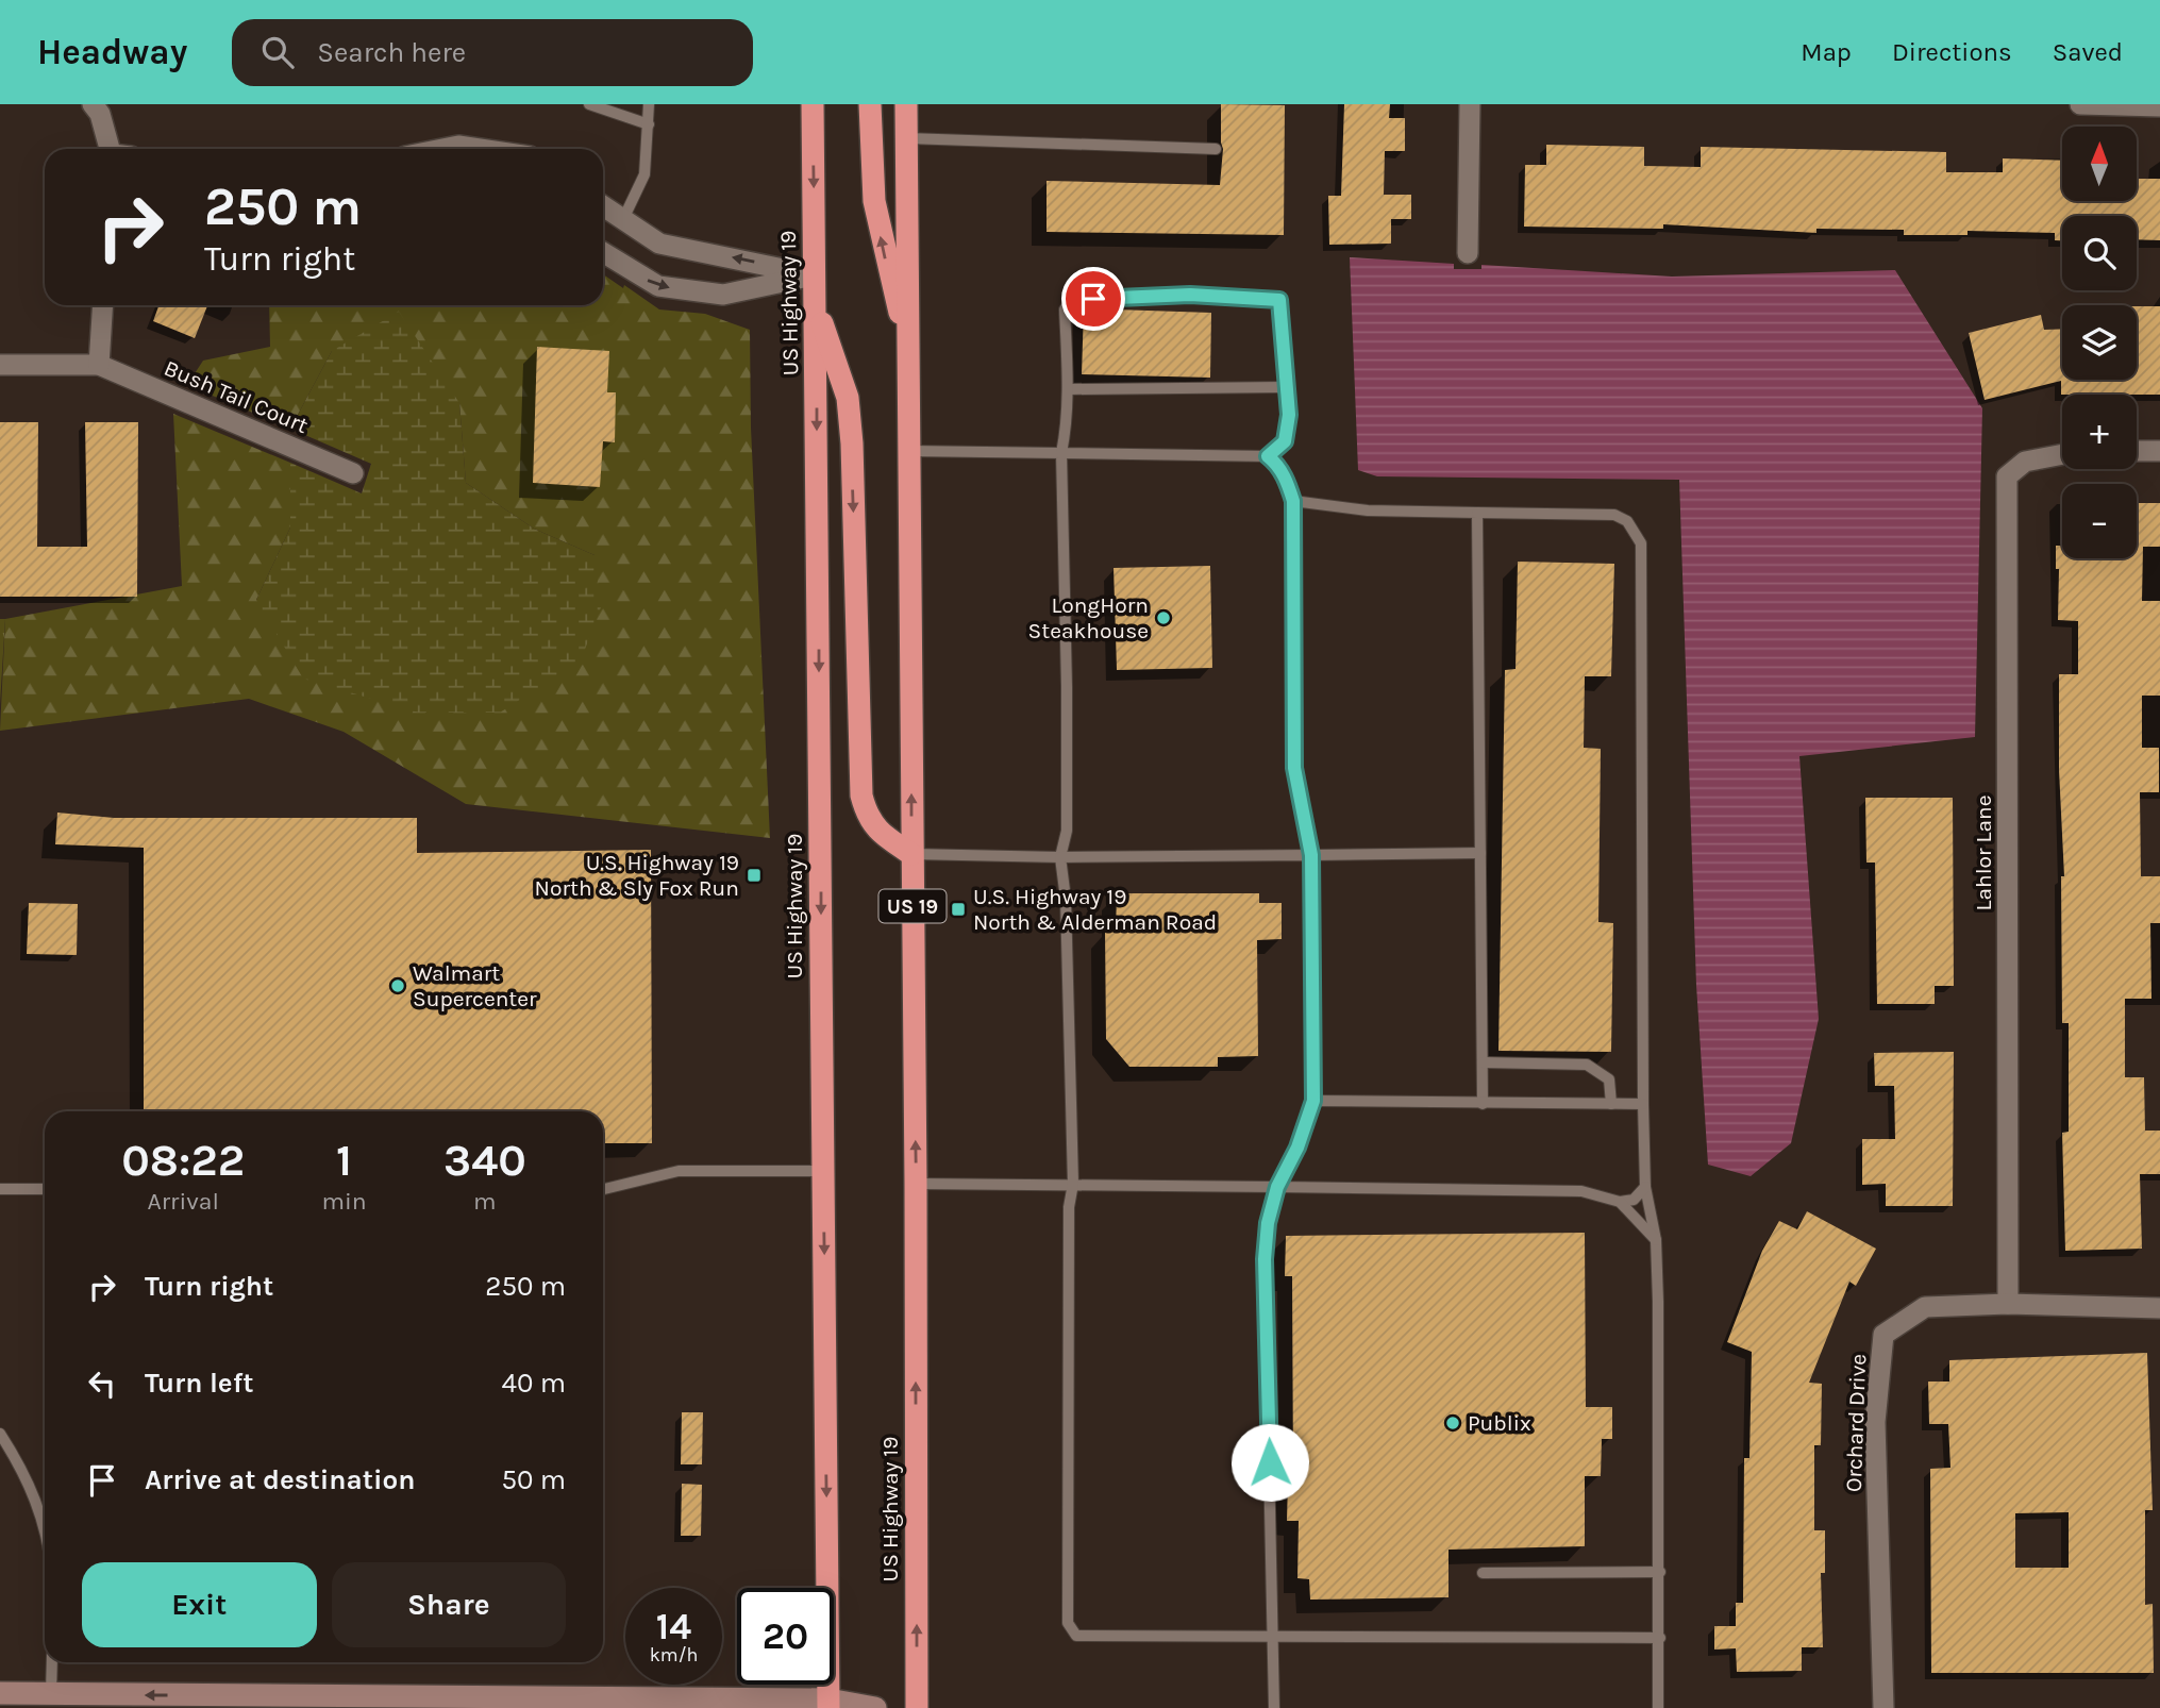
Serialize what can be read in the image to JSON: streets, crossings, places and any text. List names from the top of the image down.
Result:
{
  "streets": {
    "highway": ["US Highway 19", "US 19"],
    "street": ["Bush Tail Court", "Lahlor Lane", "Orchard Drive"]
  },
  "crossings": [
    ["Lahlor Lane", "Orchard Drive"]
  ],
  "places": {
    "other": ["LongHorn Steakhouse", "Walmart Supercenter", "Publix"],
    "transit": ["U.S. Highway 19 North & Sly Fox Run", "U.S. Highway 19 North & Alderman Road"]
  },
  "north": "top",
  "page": {
    "header": "Headway",
    "search": "Search here",
    "nav": ["Map", "Directions", "Saved"],
    "map_buttons": ["+", "−"],
    "turn": ["250 m", "Turn right"],
    "eta": [
      "08:22",
      "Arrival",
      "1",
      "min",
      "340",
      "m"
    ],
    "list": [
      {
        "name": "Turn right",
        "value": "250 m"
      },
      {
        "name": "Turn left",
        "value": "40 m"
      },
      {
        "name": "Arrive at destination",
        "value": "50 m"
      }
    ],
    "buttons": ["Exit", "Share"],
    "speed": "14 km/h",
    "limit": "20"
  }
}
